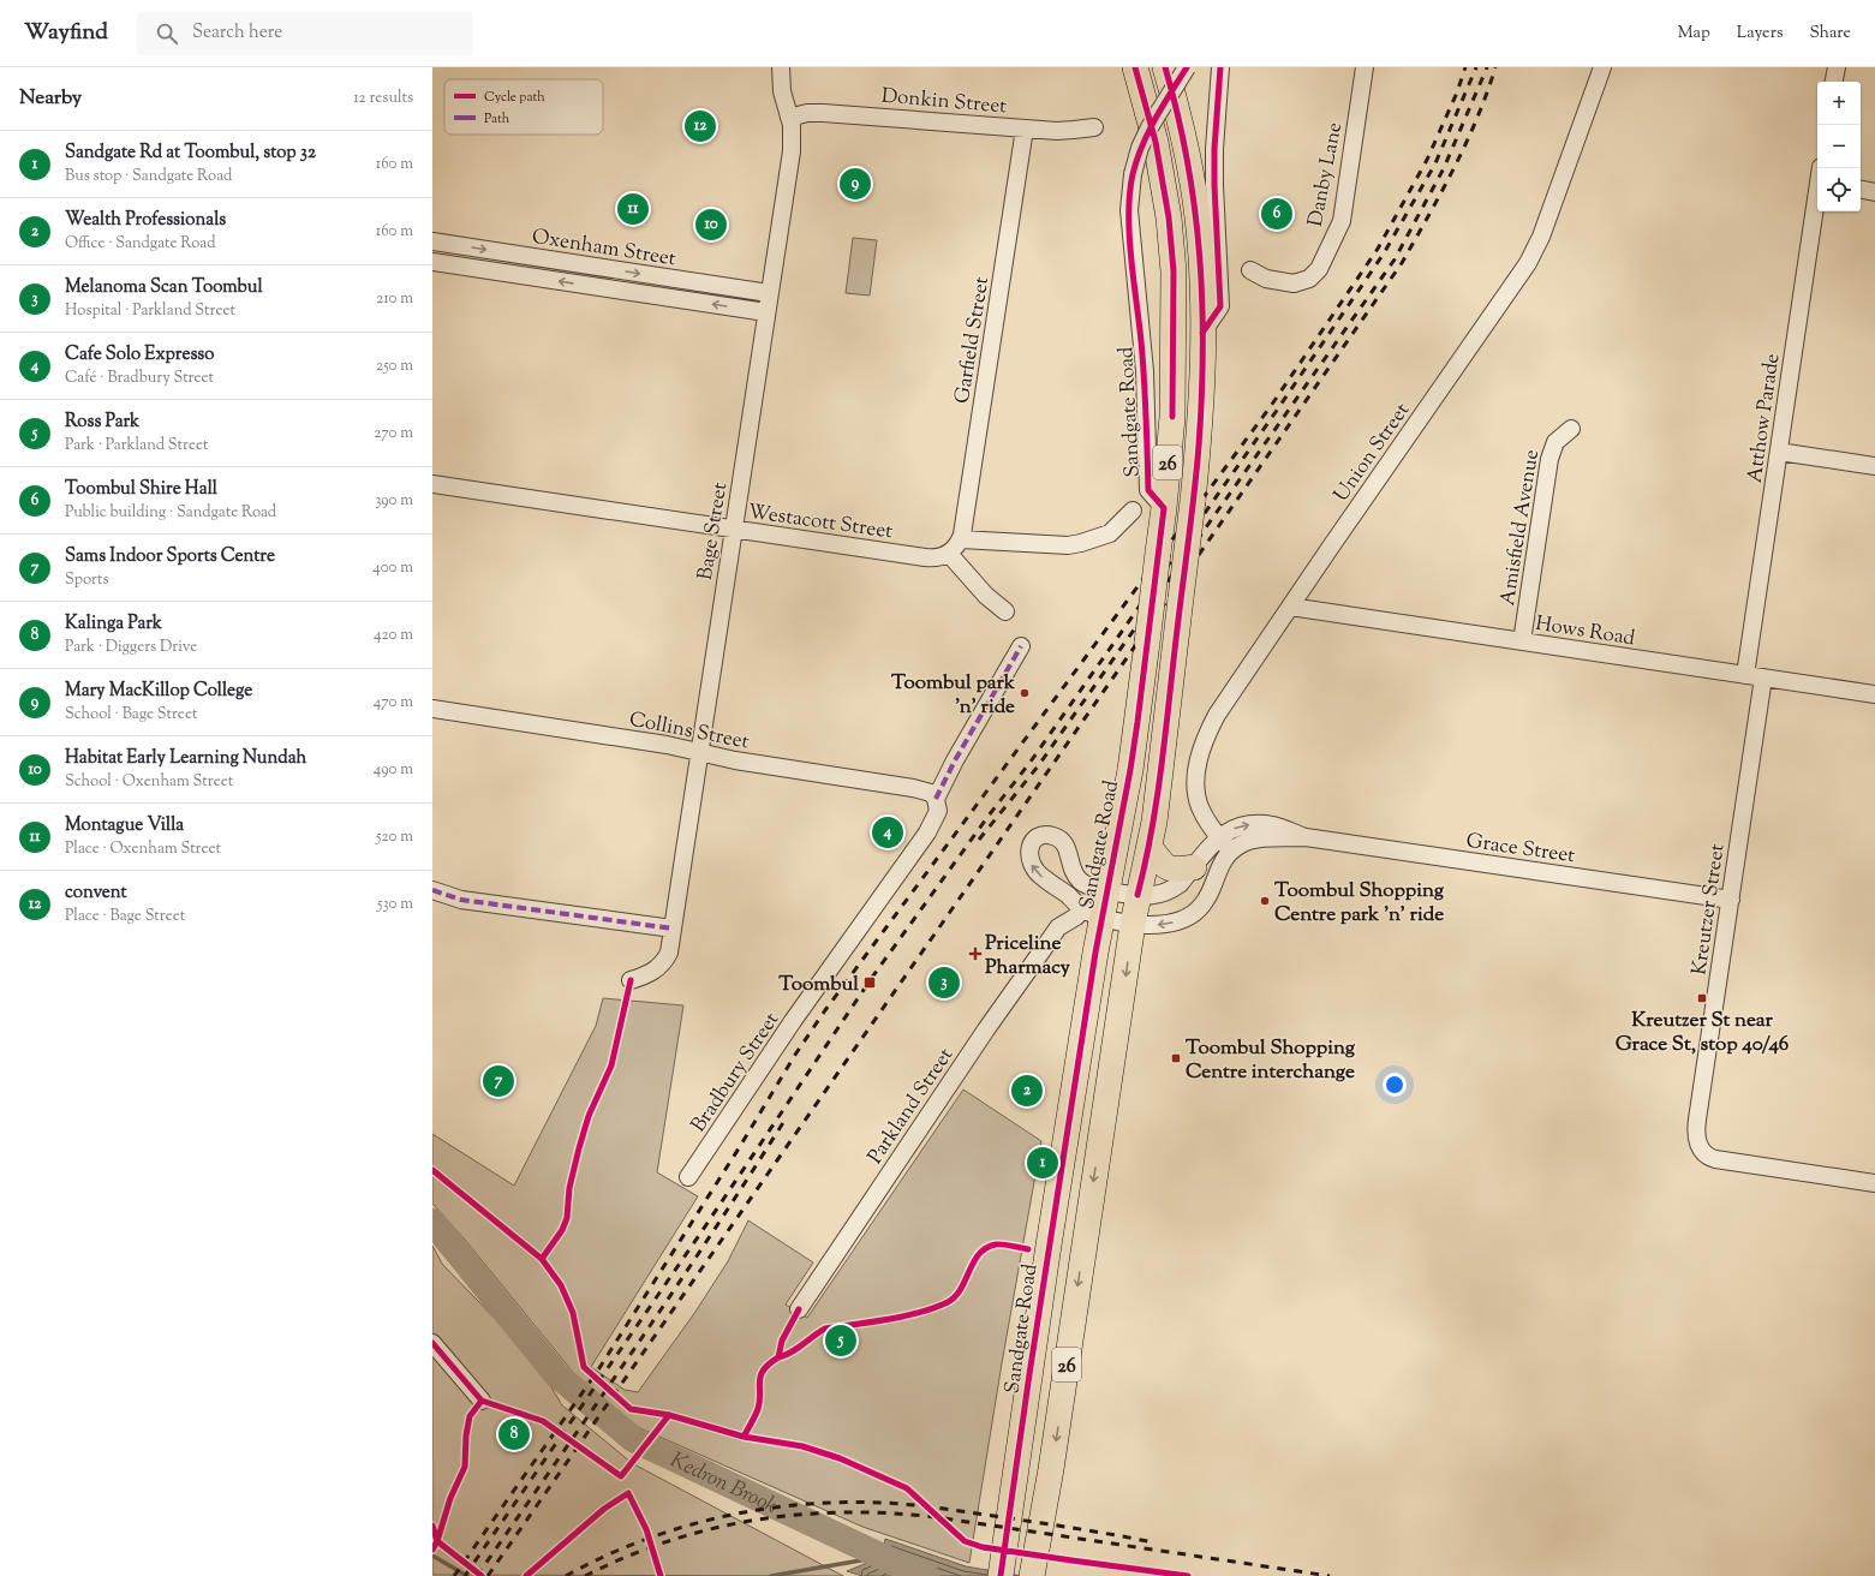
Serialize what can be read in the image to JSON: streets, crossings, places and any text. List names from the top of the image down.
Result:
{
  "streets": {
    "highway": ["Sandgate Road", "26"],
    "street": [
      "Donkin Street",
      "Danby Lane",
      "Oxenham Street",
      "Garfield Street",
      "Atthow Parade",
      "Union Street",
      "Westacott Street",
      "Amisfield Avenue",
      "Bage Street",
      "Hows Road",
      "Collins Street",
      "Grace Street",
      "Kreutzer Street",
      "Bradbury Street",
      "Parkland Street"
    ]
  },
  "crossings": [
    ["Donkin Street", "Garfield Street"],
    ["Donkin Street", "Bage Street"],
    ["Oxenham Street", "Bage Street"],
    ["Garfield Street", "Westacott Street"],
    ["Sandgate Road", "Grace Street"],
    ["Sandgate Road", "Parkland Street"],
    ["Atthow Parade", "Hows Road"],
    ["Union Street", "Hows Road"],
    ["Union Street", "Grace Street"],
    ["26", "Grace Street"],
    ["Westacott Street", "Bage Street"],
    ["Amisfield Avenue", "Hows Road"],
    ["Bage Street", "Collins Street"],
    ["Hows Road", "Kreutzer Street"],
    ["Collins Street", "Bradbury Street"],
    ["Grace Street", "Kreutzer Street"],
    ["Grace Street", "Parkland Street"]
  ],
  "water": ["Kedron Brook"],
  "places": {
    "other": ["Toombul park 'n' ride", "Toombul Shopping Centre park 'n' ride"],
    "health": ["Priceline Pharmacy"],
    "transit": ["Toombul", "Kreutzer St near Grace St, stop 40/46", "Toombul Shopping Centre interchange"]
  },
  "legend": ["Cycle path", "Path"],
  "page": {
    "header": "Wayfind",
    "search": "Search here",
    "nav": ["Map", "Layers", "Share"],
    "heading": ["Nearby", "12 results"],
    "map_buttons": ["+", "−"],
    "pins": [
      "12",
      "9",
      "11",
      "6",
      "10",
      "4",
      "3",
      "7",
      "2",
      "1",
      "5",
      "8"
    ],
    "list": [
      {
        "mark": "1",
        "name": "Sandgate Rd at Toombul, stop 32",
        "note": "Bus stop · Sandgate Road",
        "value": "160 m"
      },
      {
        "mark": "2",
        "name": "Wealth Professionals",
        "note": "Office · Sandgate Road",
        "value": "160 m"
      },
      {
        "mark": "3",
        "name": "Melanoma Scan Toombul",
        "note": "Hospital · Parkland Street",
        "value": "210 m"
      },
      {
        "mark": "4",
        "name": "Cafe Solo Expresso",
        "note": "Café · Bradbury Street",
        "value": "250 m"
      },
      {
        "mark": "5",
        "name": "Ross Park",
        "note": "Park · Parkland Street",
        "value": "270 m"
      },
      {
        "mark": "6",
        "name": "Toombul Shire Hall",
        "note": "Public building · Sandgate Road",
        "value": "390 m"
      },
      {
        "mark": "7",
        "name": "Sams Indoor Sports Centre",
        "note": "Sports",
        "value": "400 m"
      },
      {
        "mark": "8",
        "name": "Kalinga Park",
        "note": "Park · Diggers Drive",
        "value": "420 m"
      },
      {
        "mark": "9",
        "name": "Mary MacKillop College",
        "note": "School · Bage Street",
        "value": "470 m"
      },
      {
        "mark": "10",
        "name": "Habitat Early Learning Nundah",
        "note": "School · Oxenham Street",
        "value": "490 m"
      },
      {
        "mark": "11",
        "name": "Montague Villa",
        "note": "Place · Oxenham Street",
        "value": "520 m"
      },
      {
        "mark": "12",
        "name": "convent",
        "note": "Place · Bage Street",
        "value": "530 m"
      }
    ]
  }
}
